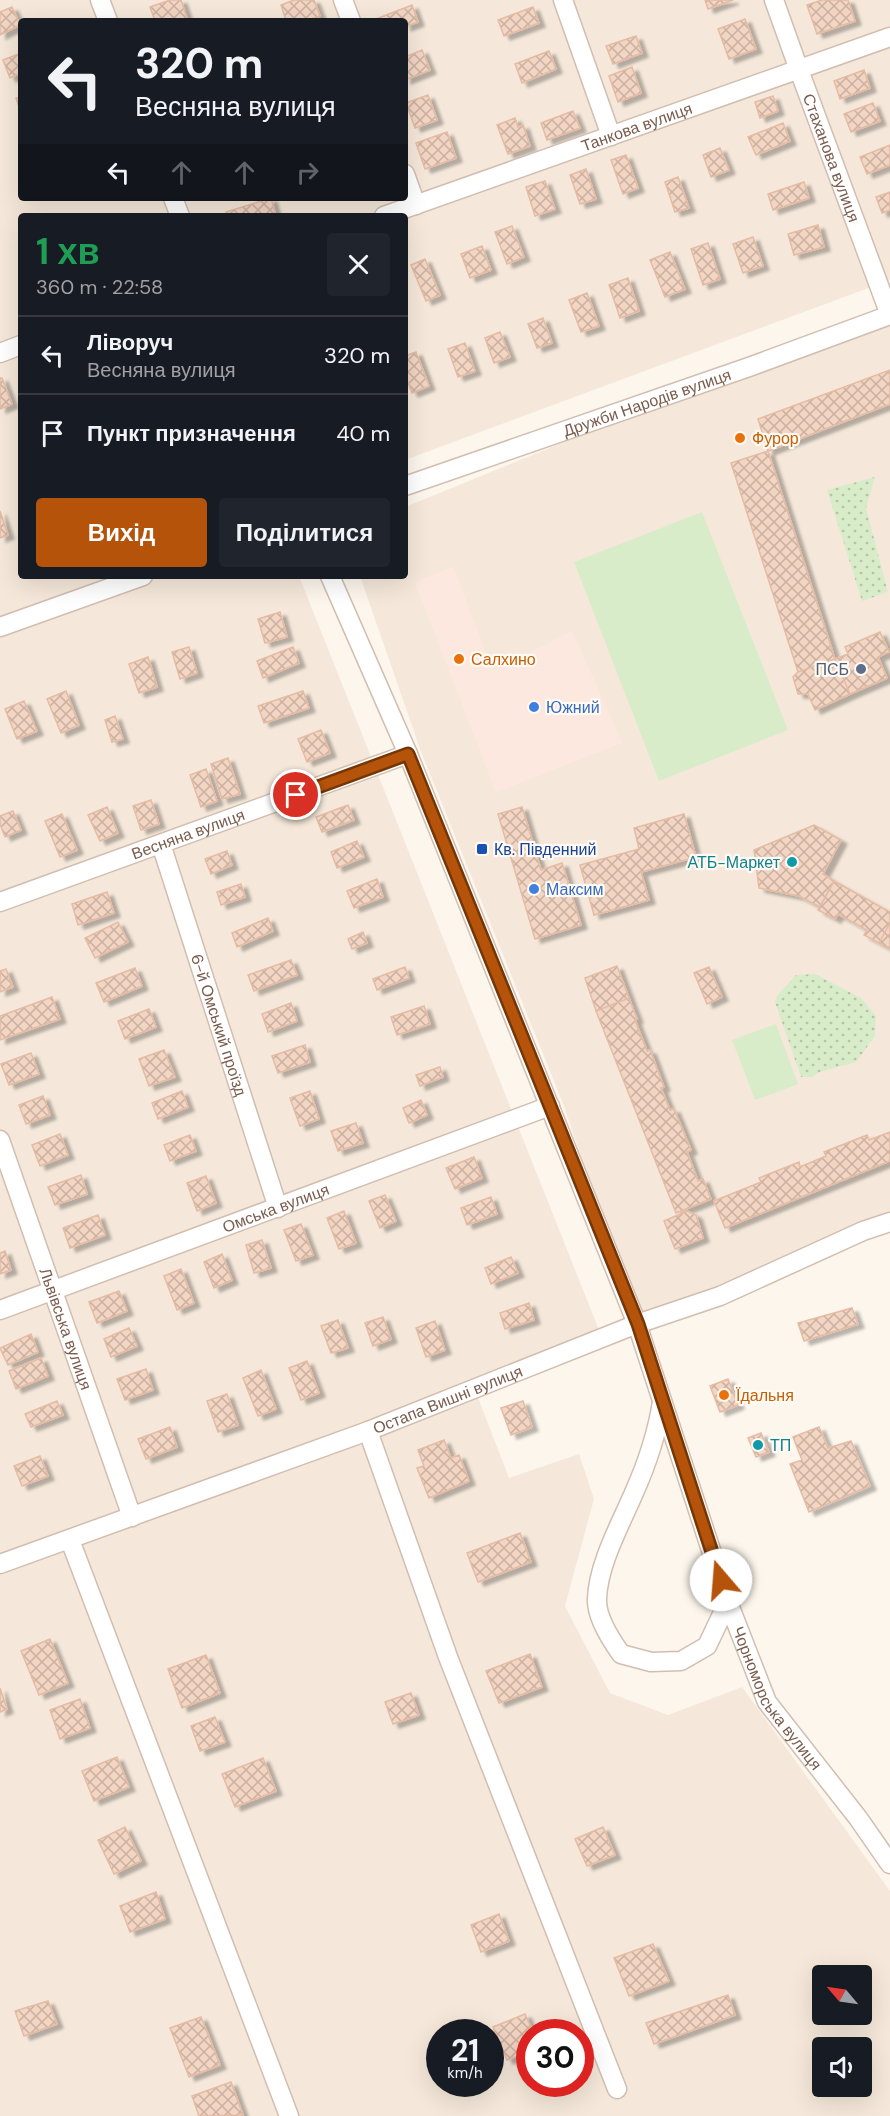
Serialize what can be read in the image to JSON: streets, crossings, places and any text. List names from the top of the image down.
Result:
{
  "streets": {
    "street": [
      "Танкова вулиця",
      "Стаханова вулиця",
      "Дружби Народів вулиця",
      "Весняна вулиця",
      "6-й Омський проїзд",
      "Омська вулиця",
      "Львівська вулиця",
      "Остапа Вишні вулиця",
      "Чорноморська вулиця"
    ]
  },
  "crossings": [
    ["Танкова вулиця", "Стаханова вулиця"],
    ["Стаханова вулиця", "Дружби Народів вулиця"],
    ["Весняна вулиця", "6-й Омський проїзд"],
    ["Весняна вулиця", "Чорноморська вулиця"],
    ["6-й Омський проїзд", "Омська вулиця"],
    ["Омська вулиця", "Львівська вулиця"],
    ["Омська вулиця", "Чорноморська вулиця"],
    ["Львівська вулиця", "Остапа Вишні вулиця"],
    ["Остапа Вишні вулиця", "Чорноморська вулиця"]
  ],
  "places": {
    "other": [
      "Фурор",
      "Салхино",
      "ПСБ",
      "Южний",
      "АТБ-Маркет",
      "Максим",
      "Їдальня",
      "ТП"
    ],
    "transit": ["Кв. Південний"]
  },
  "north": "top left",
  "page": {
    "turn": ["320 m", "Весняна вулиця"],
    "heading": ["1 хв", "360 m · 22:58"],
    "list": [
      {
        "name": "Ліворуч",
        "note": "Весняна вулиця",
        "value": "320 m"
      },
      {
        "name": "Пункт призначення",
        "value": "40 m"
      }
    ],
    "buttons": ["Вихід", "Поділитися"],
    "speed": "21 km/h",
    "limit": "30"
  }
}
